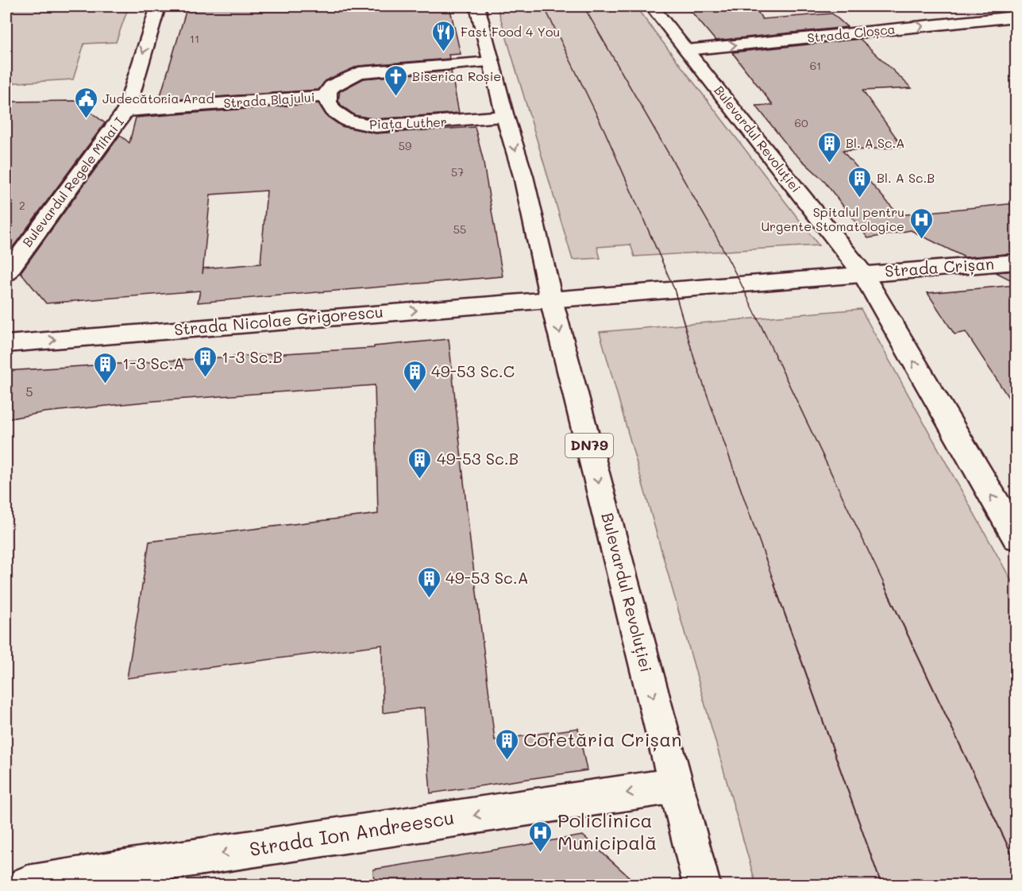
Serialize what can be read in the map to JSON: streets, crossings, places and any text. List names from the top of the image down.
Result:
{
  "streets": {
    "main road": [
      "Strada Cloșca",
      "Strada Blajului",
      "Piața Luther",
      "Bulevardul Revoluției",
      "Bulevardul Regele Mihai I",
      "Strada Crișan",
      "Strada Nicolae Grigorescu",
      "DN79",
      "Strada Ion Andreescu"
    ]
  },
  "crossings": [
    ["Strada Cloșca", "Bulevardul Revoluției"],
    ["Strada Blajului", "Piața Luther"],
    ["Strada Blajului", "Bulevardul Regele Mihai I"],
    ["Piața Luther", "Bulevardul Revoluției"],
    ["Bulevardul Revoluției", "Strada Crișan"],
    ["Bulevardul Revoluției", "Strada Nicolae Grigorescu"],
    ["Bulevardul Revoluției", "Strada Ion Andreescu"]
  ],
  "one_way": ["Strada Cloșca", "Strada Nicolae Grigorescu", "Strada Ion Andreescu"],
  "places": {
    "restaurant": ["Fast Food 4 You"],
    "church": ["Biserica Roșie"],
    "public building": ["Judecătoria Arad"],
    "building": [
      "Bl. A Sc.A",
      "Bl. A Sc.B",
      "1-3 Sc.B",
      "1-3 Sc.A",
      "49-53 Sc.C",
      "49-53 Sc.B",
      "49-53 Sc.A",
      "Cofetăria Crișan"
    ],
    "hospital": ["Spitalul pentru Urgente Stomatologice", "Policlinica Municipală"]
  },
  "house_numbers": [
    "11",
    "61",
    "60",
    "59",
    "57",
    "2",
    "55",
    "5"
  ]
}
